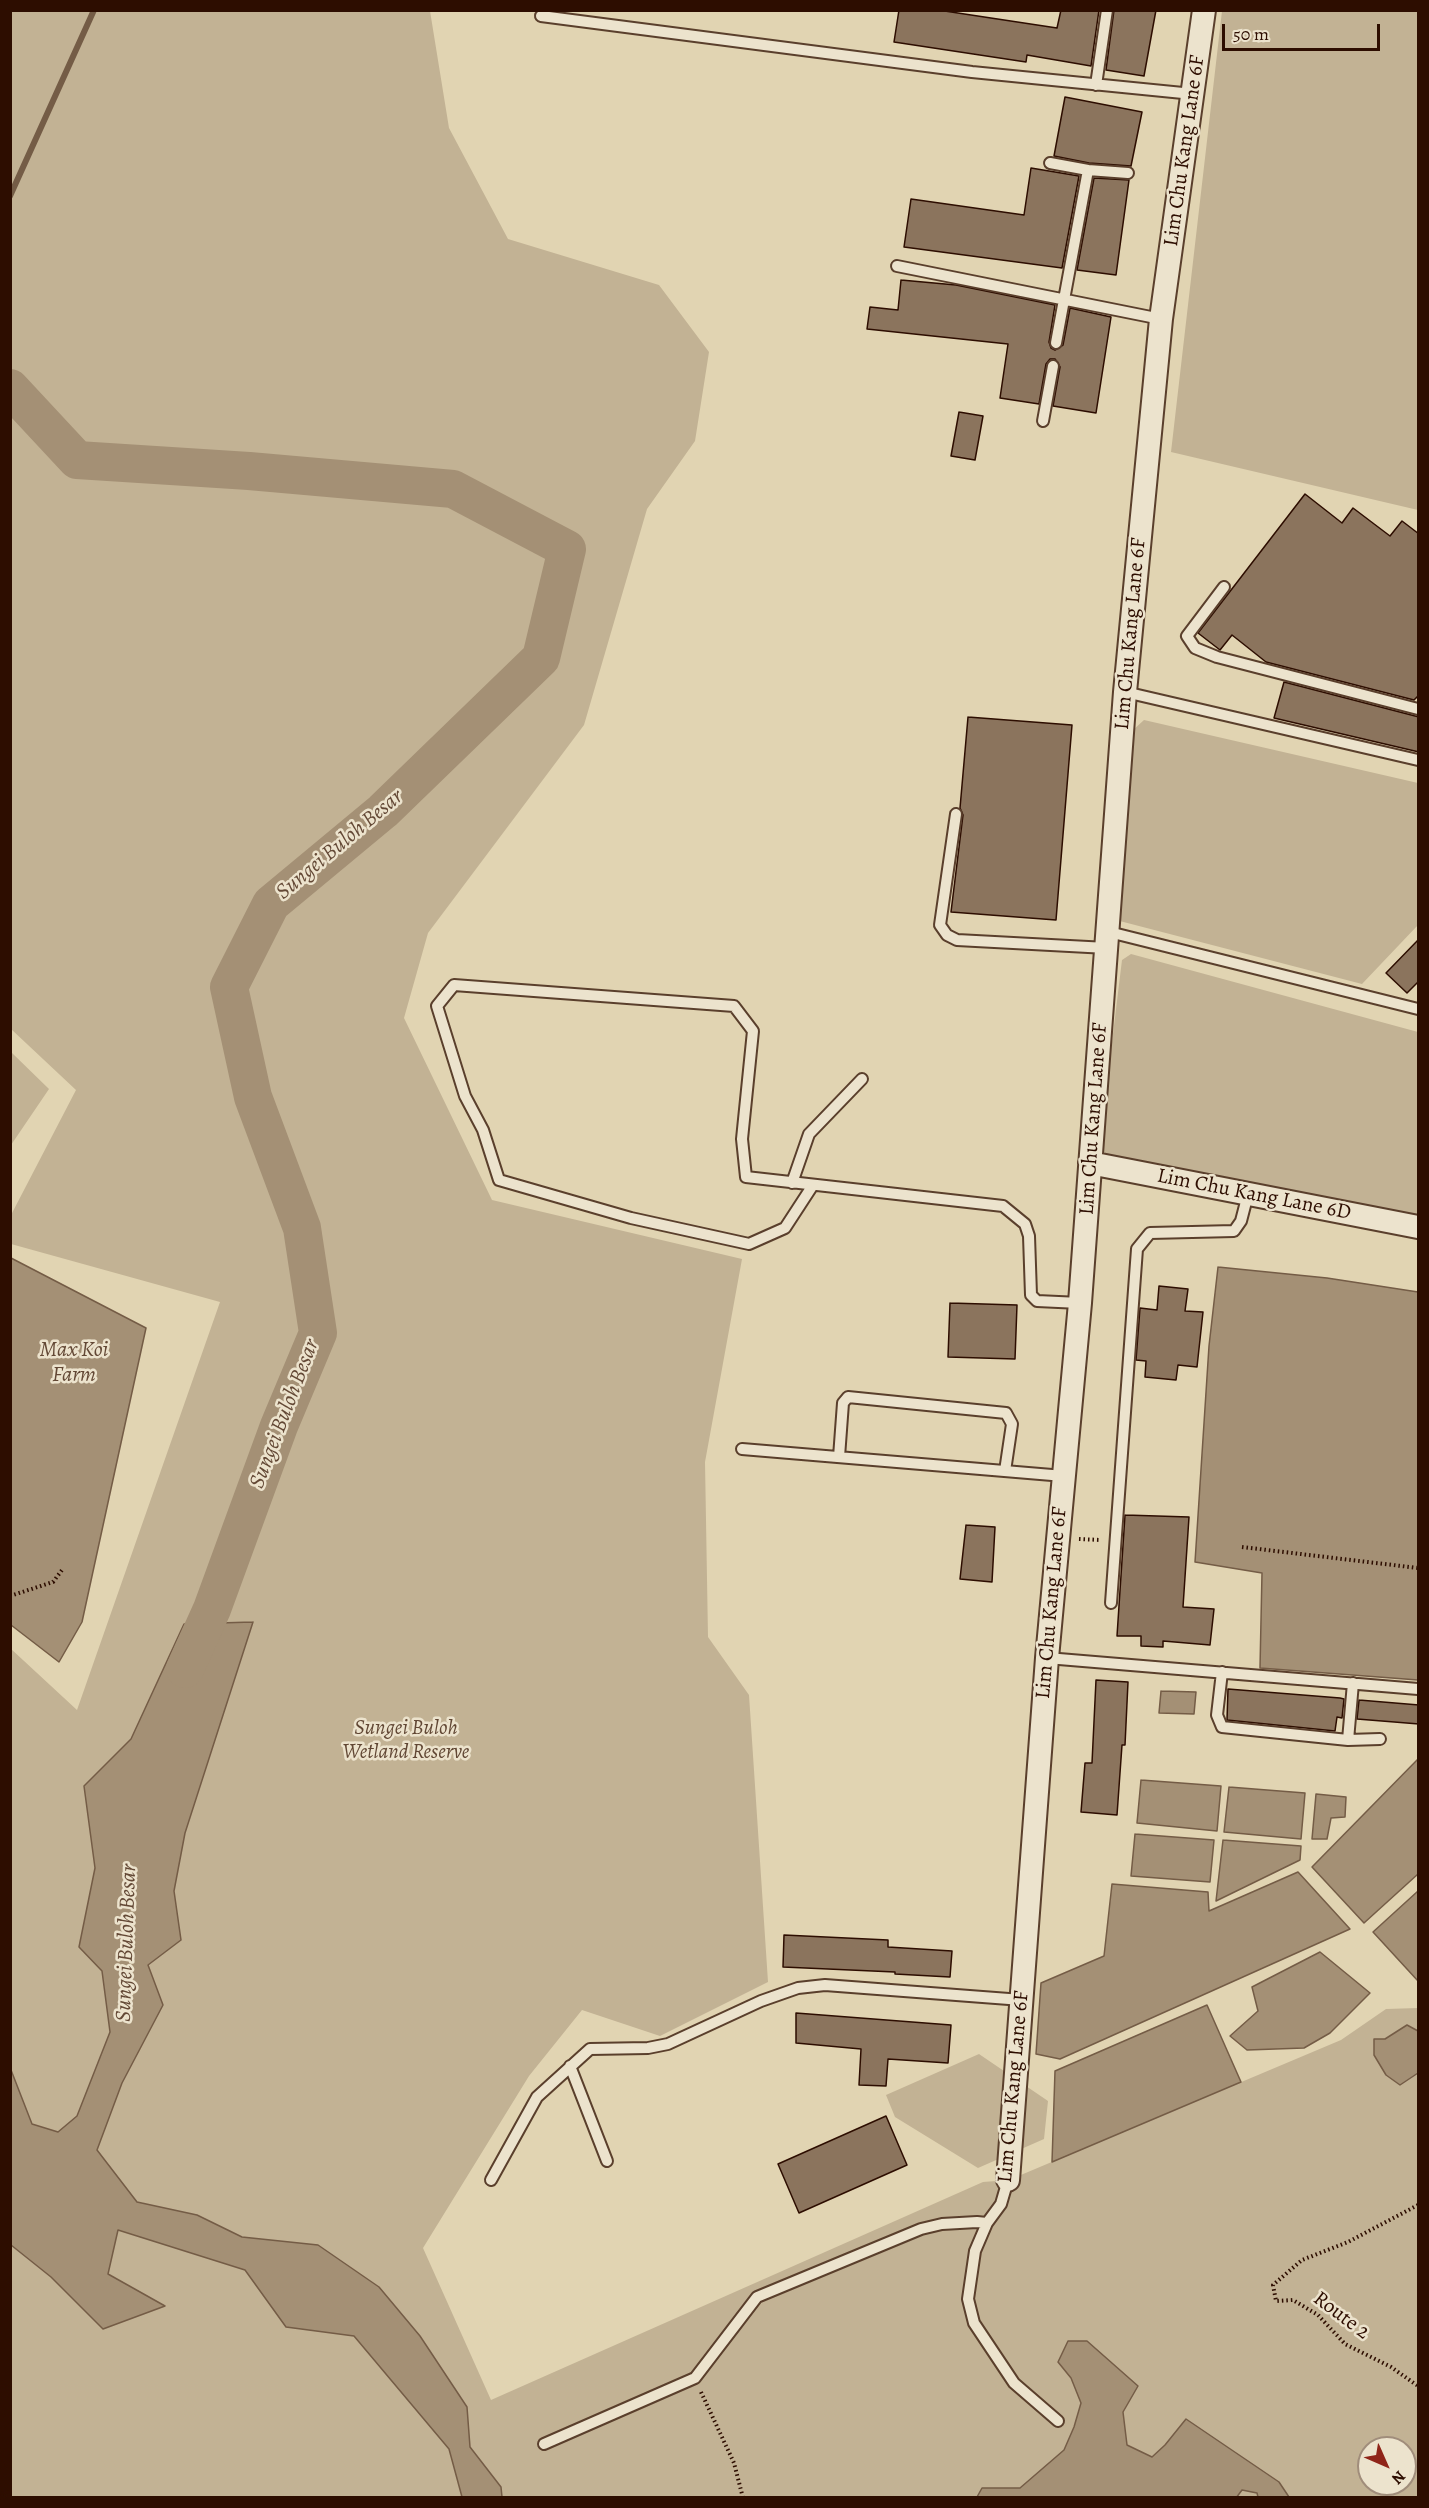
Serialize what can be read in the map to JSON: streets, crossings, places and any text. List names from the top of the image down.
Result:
{
  "streets": {
    "street": ["Lim Chu Kang Lane 6F", "Lim Chu Kang Lane 6D"],
    "path": ["Route 2"]
  },
  "crossings": [
    ["Lim Chu Kang Lane 6F", "Lim Chu Kang Lane 6D"]
  ],
  "water": ["Sungei Buloh Besar", "Max Koi Farm"],
  "parks": ["Sungei Buloh Wetland Reserve"],
  "scale_bar": "50 m",
  "north": "bottom right"
}
